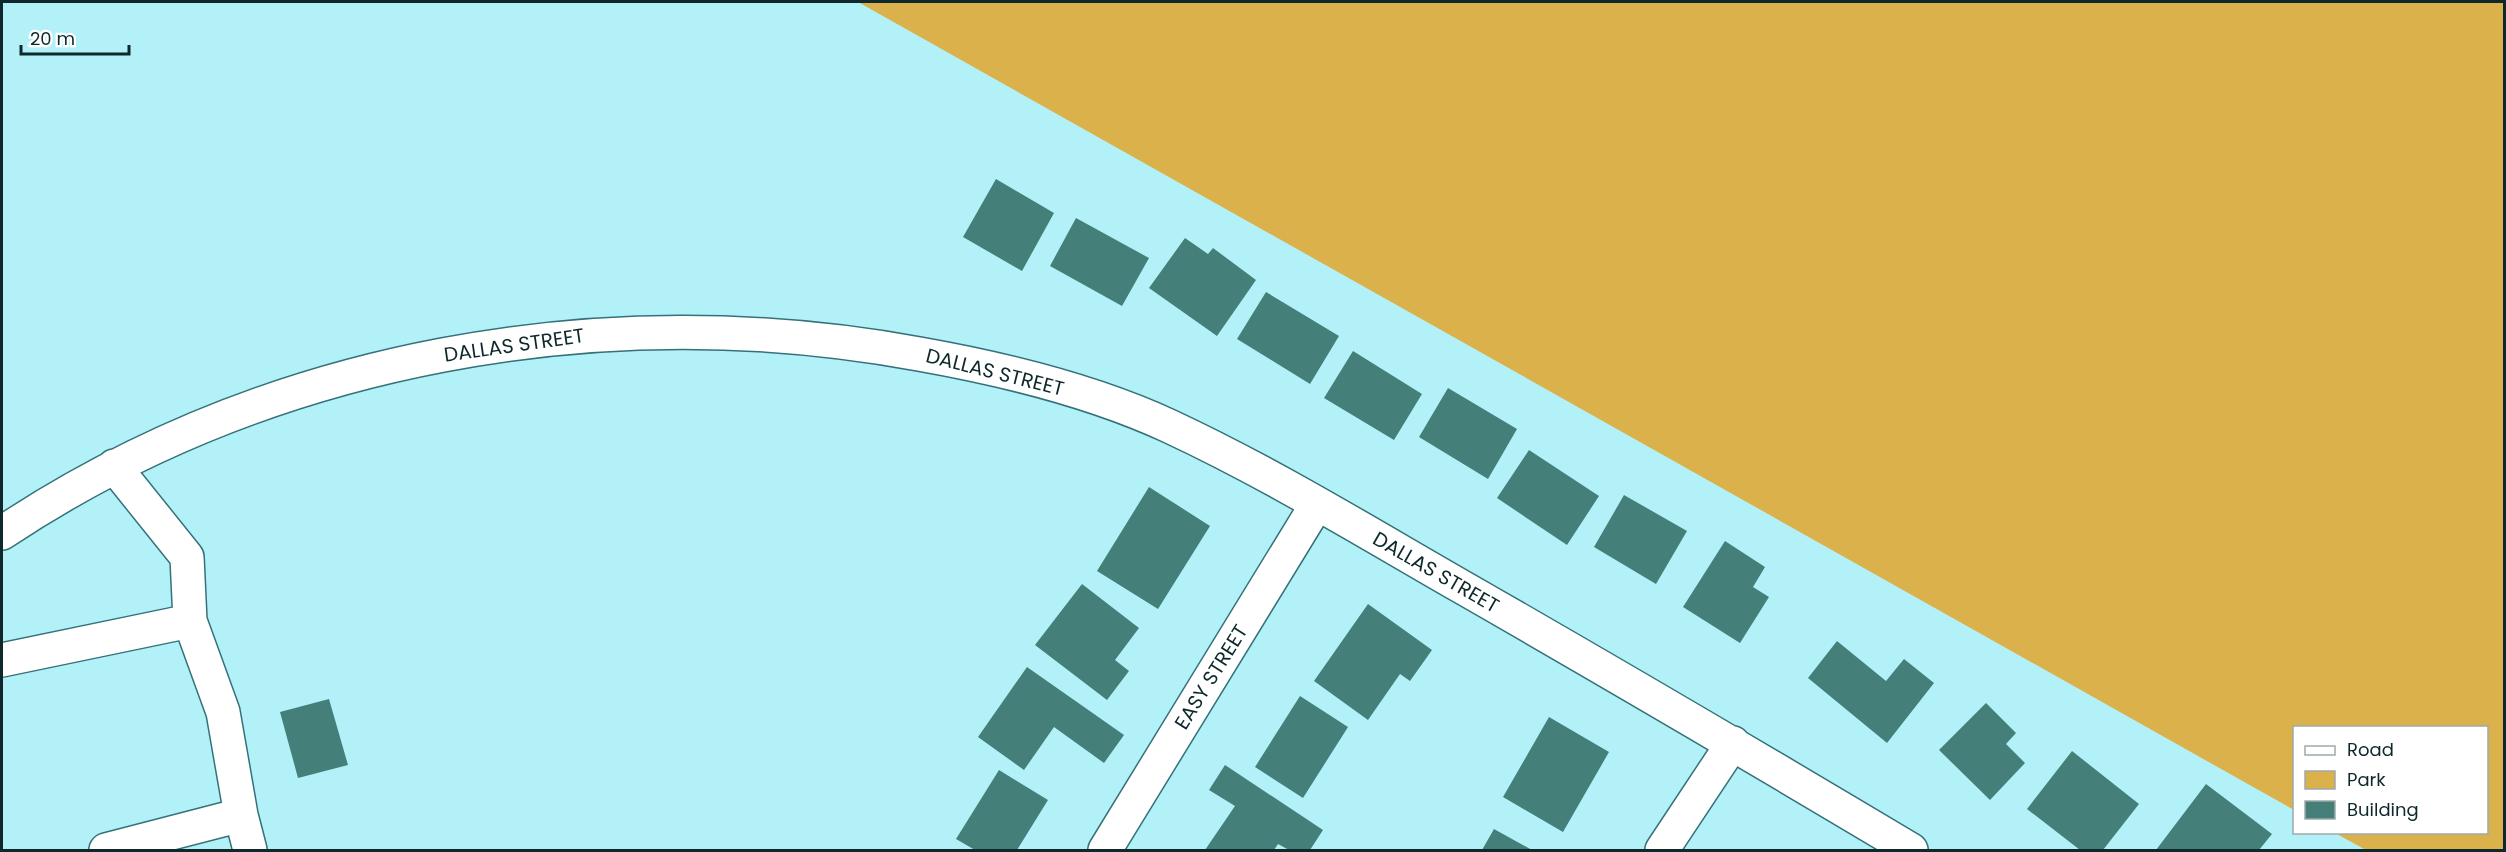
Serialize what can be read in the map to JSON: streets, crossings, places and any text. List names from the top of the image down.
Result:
{
  "streets": {
    "street": ["DALLAS STREET", "EASY STREET"]
  },
  "crossings": [
    ["DALLAS STREET", "EASY STREET"]
  ],
  "legend": ["Road", "Park", "Building"],
  "scale_bar": "20 m"
}
